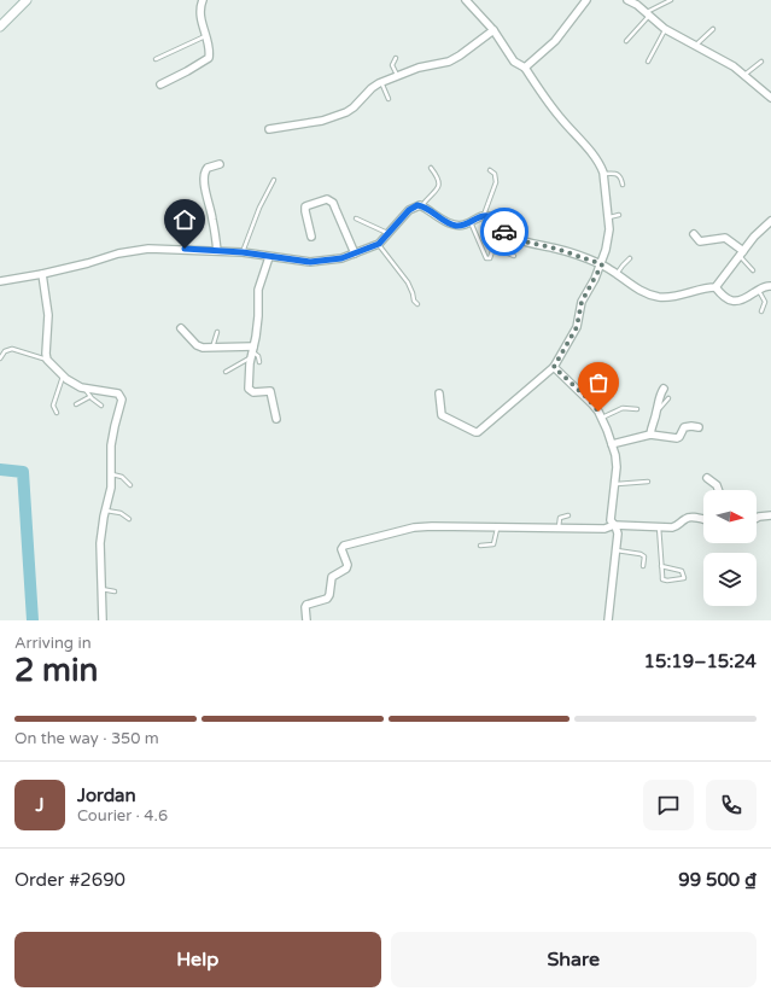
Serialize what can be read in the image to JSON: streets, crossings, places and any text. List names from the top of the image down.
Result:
{
  "north": "right",
  "page": {
    "heading": ["2 min", "Arriving in", "15:19–15:24"],
    "panel": [
      "Jordan",
      "Courier · 4.6",
      "Order #2690",
      "99 500 ₫"
    ],
    "bar": "On the way · 350 m",
    "round": "J",
    "buttons": ["Help", "Share"]
  }
}
